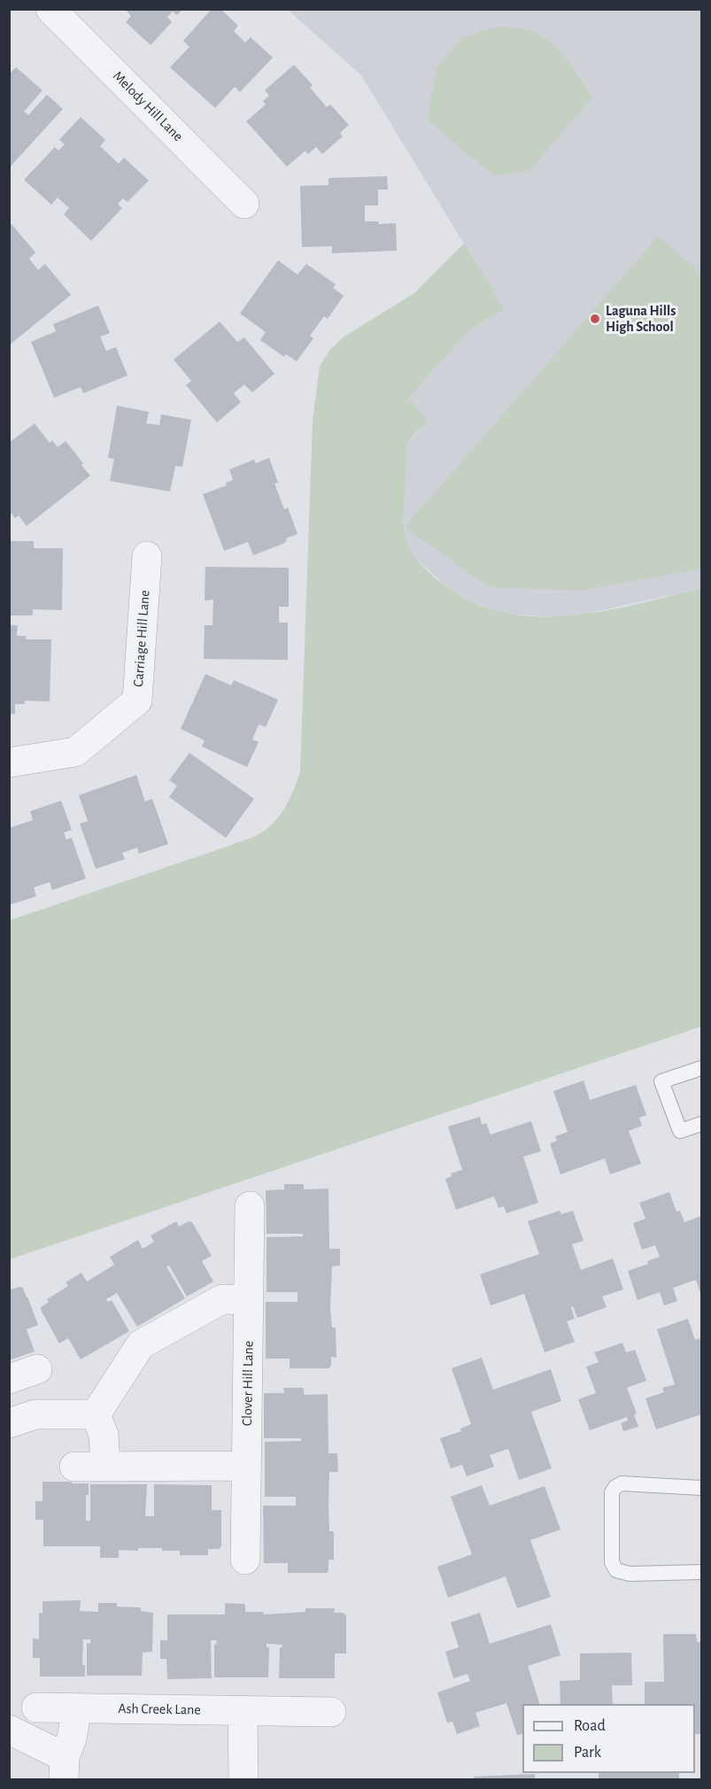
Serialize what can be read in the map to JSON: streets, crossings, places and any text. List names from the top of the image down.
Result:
{
  "streets": {
    "street": [
      "Melody Hill Lane",
      "Carriage Hill Lane",
      "Clover Hill Lane",
      "Ash Creek Lane"
    ]
  },
  "places": ["Laguna Hills High School"],
  "legend": ["Road", "Park"]
}
